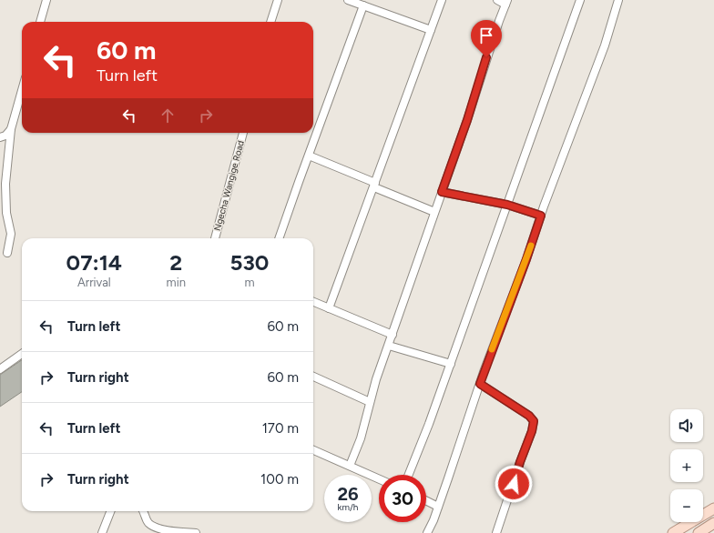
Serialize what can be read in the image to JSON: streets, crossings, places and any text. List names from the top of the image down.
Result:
{
  "streets": {
    "street": ["Ngecha Wangige Road"]
  },
  "page": {
    "turn": ["60 m", "Turn left"],
    "eta": [
      "07:14",
      "Arrival",
      "2",
      "min",
      "530",
      "m"
    ],
    "list": [
      {
        "name": "Turn left",
        "value": "60 m"
      },
      {
        "name": "Turn right",
        "value": "60 m"
      },
      {
        "name": "Turn left",
        "value": "170 m"
      },
      {
        "name": "Turn right",
        "value": "100 m"
      }
    ],
    "map_buttons": ["+", "−"],
    "speed": "26 km/h",
    "limit": "30"
  }
}
